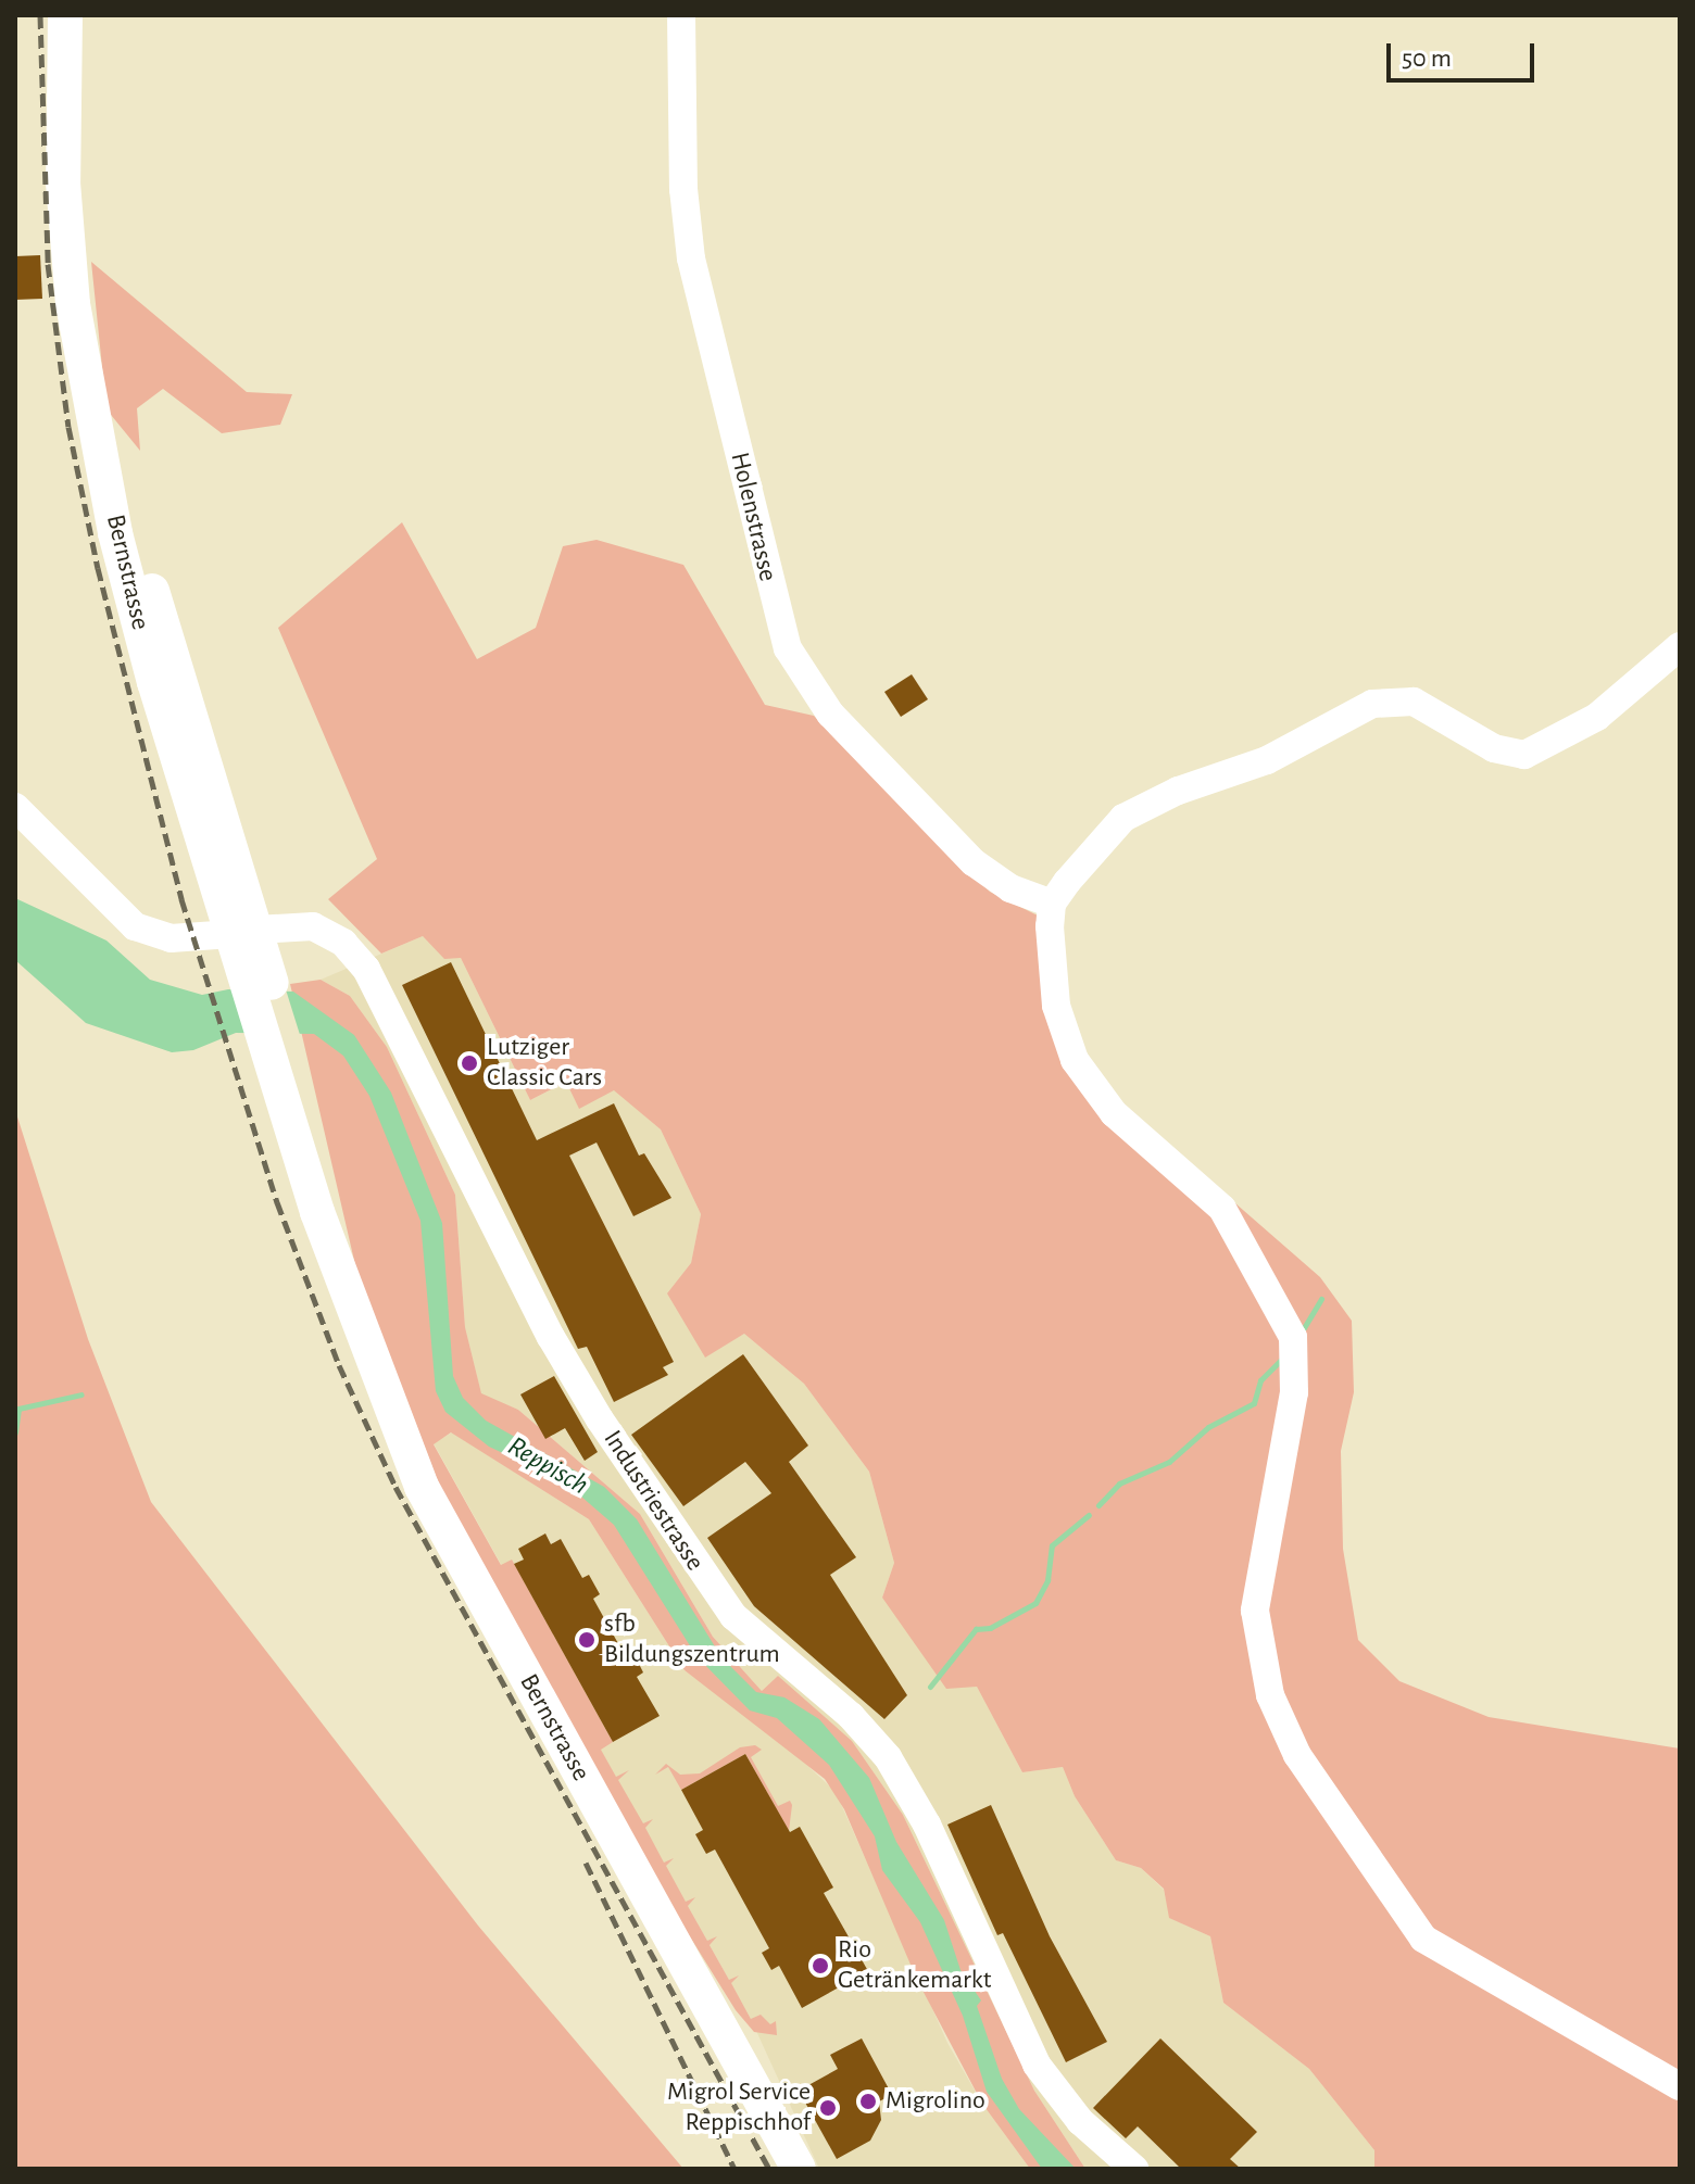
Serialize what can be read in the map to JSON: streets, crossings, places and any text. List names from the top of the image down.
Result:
{
  "streets": {
    "main road": ["Bernstrasse"],
    "street": ["Holenstrasse", "Industriestrasse"]
  },
  "crossings": [
    ["Bernstrasse", "Industriestrasse"]
  ],
  "water": ["Reppisch"],
  "places": [
    "Lutziger Classic Cars",
    "sfb Bildungszentrum",
    "Rio Getränkemarkt",
    "Migrolino",
    "Migrol Service Reppischhof"
  ],
  "scale_bar": "50 m"
}
